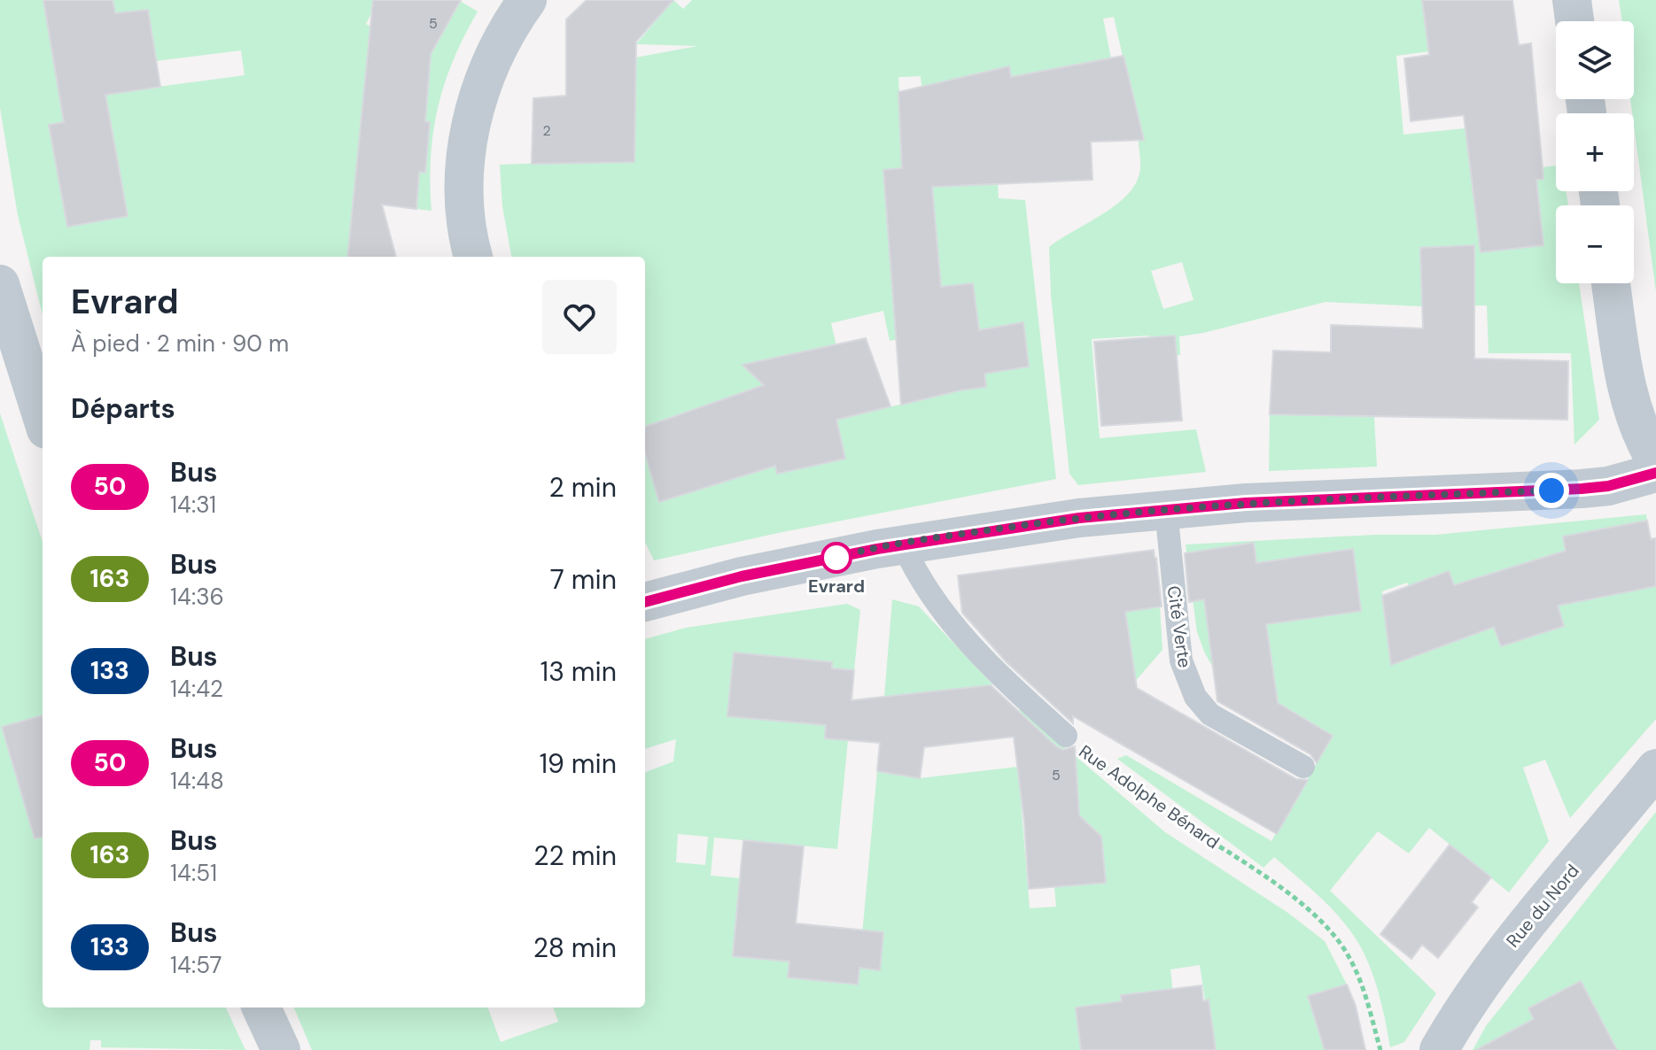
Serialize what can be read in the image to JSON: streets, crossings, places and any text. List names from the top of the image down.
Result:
{
  "streets": {
    "street": ["Rue du Nord"],
    "lane": ["Cité Verte", "Rue Adolphe Bénard"]
  },
  "places": ["Evrard"],
  "lines": ["bus line 50"],
  "house_numbers": ["5", "2", "5"],
  "page": {
    "map_buttons": ["+", "−"],
    "heading": [
      ["Evrard", "À pied · 2 min · 90 m"],
      "Départs"
    ],
    "list": [
      {
        "mark": "50",
        "name": "Bus",
        "note": "14:31",
        "value": "2 min"
      },
      {
        "mark": "163",
        "name": "Bus",
        "note": "14:36",
        "value": "7 min"
      },
      {
        "mark": "133",
        "name": "Bus",
        "note": "14:42",
        "value": "13 min"
      },
      {
        "mark": "50",
        "name": "Bus",
        "note": "14:48",
        "value": "19 min"
      },
      {
        "mark": "163",
        "name": "Bus",
        "note": "14:51",
        "value": "22 min"
      },
      {
        "mark": "133",
        "name": "Bus",
        "note": "14:57",
        "value": "28 min"
      }
    ]
  }
}
